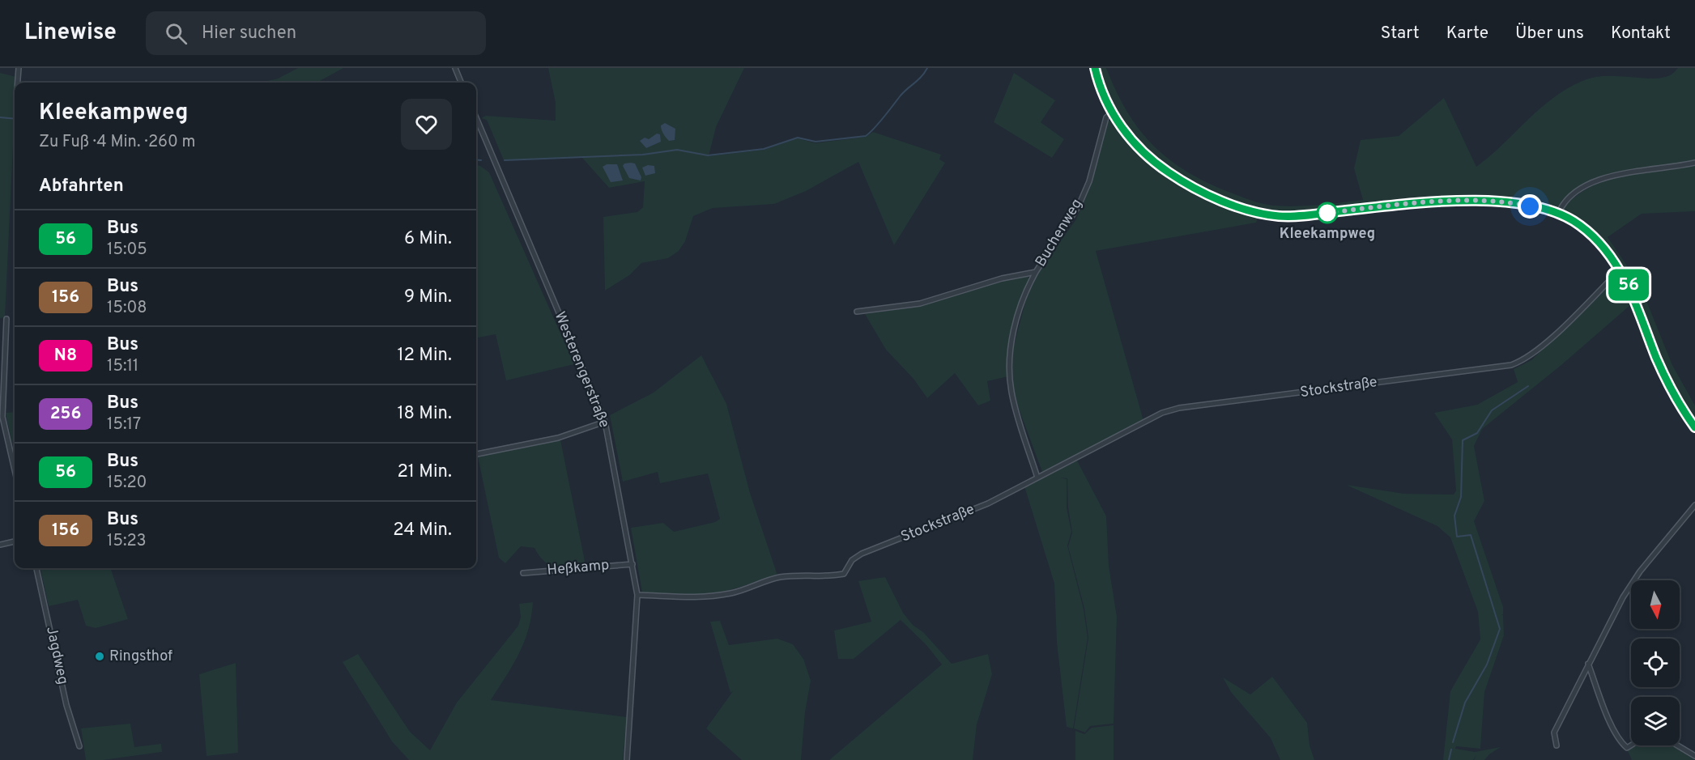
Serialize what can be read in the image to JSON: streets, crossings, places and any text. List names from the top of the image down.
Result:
{
  "streets": {
    "street": [
      "Buchenweg",
      "Westerengerstraße",
      "Stockstraße",
      "Heßkamp",
      "Jagdweg"
    ]
  },
  "crossings": [
    ["Buchenweg", "Stockstraße"],
    ["Westerengerstraße", "Stockstraße"],
    ["Westerengerstraße", "Heßkamp"]
  ],
  "places": ["Kleekampweg", "Ringsthof"],
  "lines": ["bus line 56"],
  "north": "bottom",
  "page": {
    "header": "Linewise",
    "search": "Hier suchen",
    "nav": [
      "Start",
      "Karte",
      "Über uns",
      "Kontakt"
    ],
    "on_map": "56",
    "heading": [
      ["Kleekampweg", "Zu Fuß · 4 Min. · 260 m"],
      "Abfahrten"
    ],
    "list": [
      {
        "mark": "56",
        "name": "Bus",
        "note": "15:05",
        "value": "6 Min."
      },
      {
        "mark": "156",
        "name": "Bus",
        "note": "15:08",
        "value": "9 Min."
      },
      {
        "mark": "N8",
        "name": "Bus",
        "note": "15:11",
        "value": "12 Min."
      },
      {
        "mark": "256",
        "name": "Bus",
        "note": "15:17",
        "value": "18 Min."
      },
      {
        "mark": "56",
        "name": "Bus",
        "note": "15:20",
        "value": "21 Min."
      },
      {
        "mark": "156",
        "name": "Bus",
        "note": "15:23",
        "value": "24 Min."
      }
    ]
  }
}
